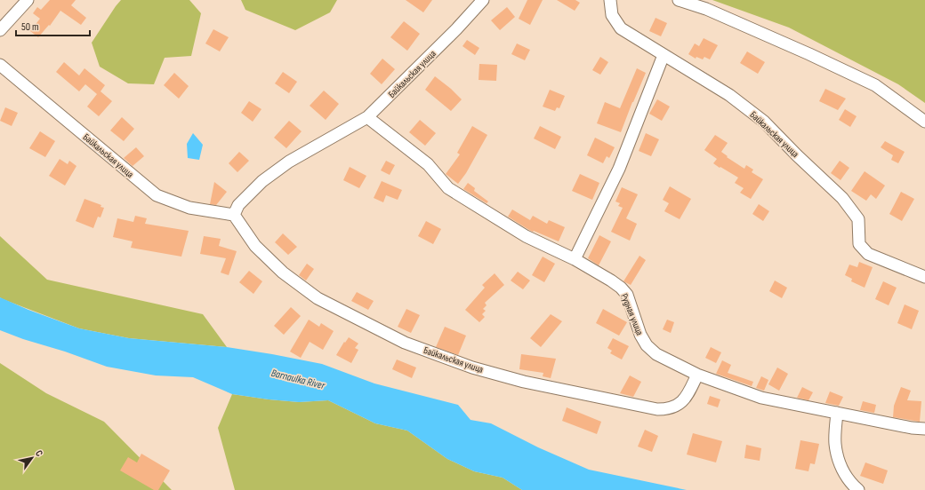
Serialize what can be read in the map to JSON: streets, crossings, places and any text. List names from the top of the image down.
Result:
{
  "streets": {
    "street": ["Байкальская улица", "Рудная улица"]
  },
  "crossings": [
    ["Байкальская улица", "Рудная улица"]
  ],
  "water": ["Barnaulka River"],
  "scale_bar": "50 m",
  "north": "top right"
}
